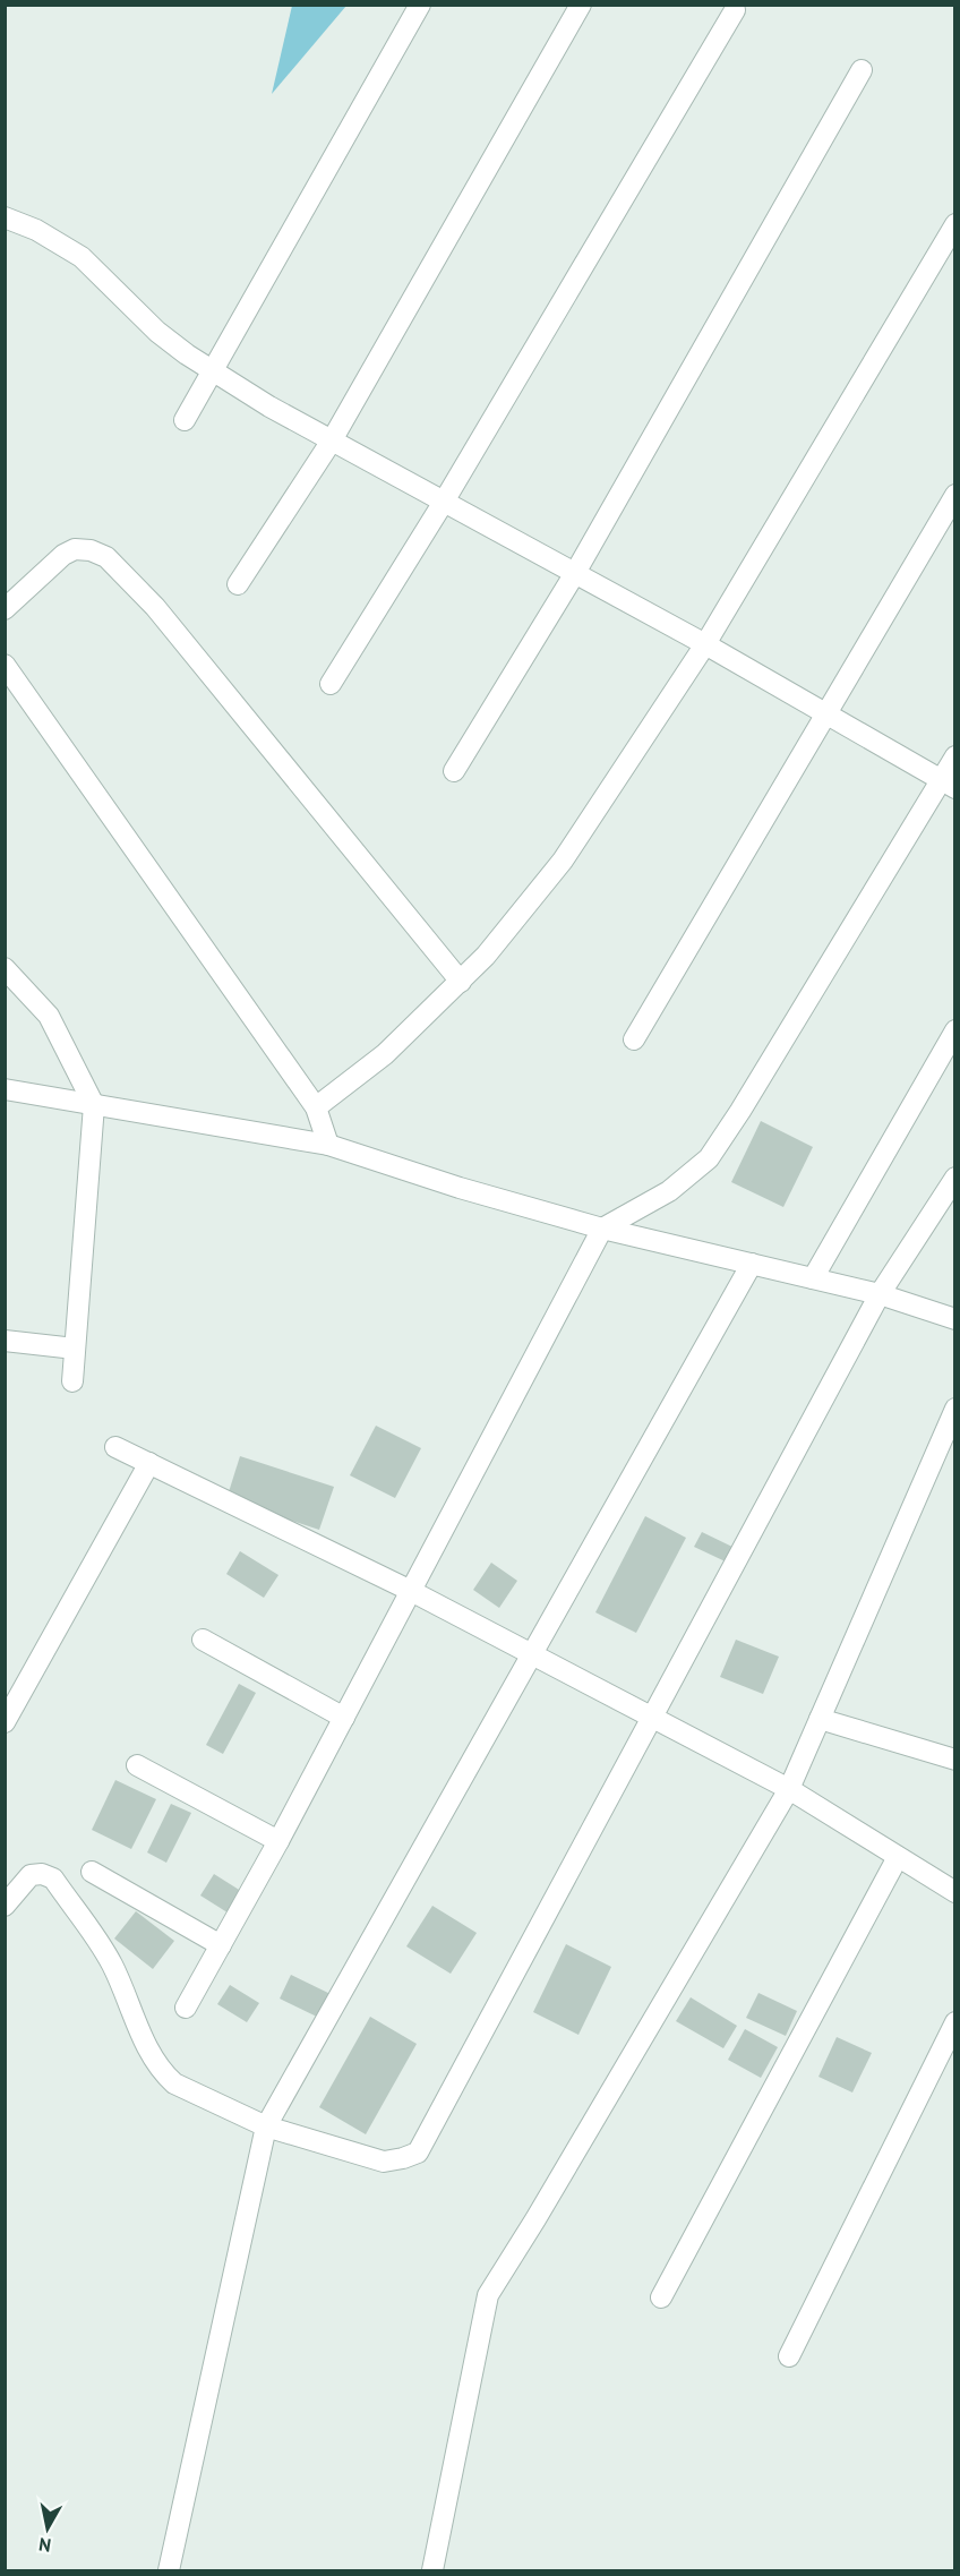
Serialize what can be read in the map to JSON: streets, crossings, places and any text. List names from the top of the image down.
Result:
{
  "north": "bottom"
}
